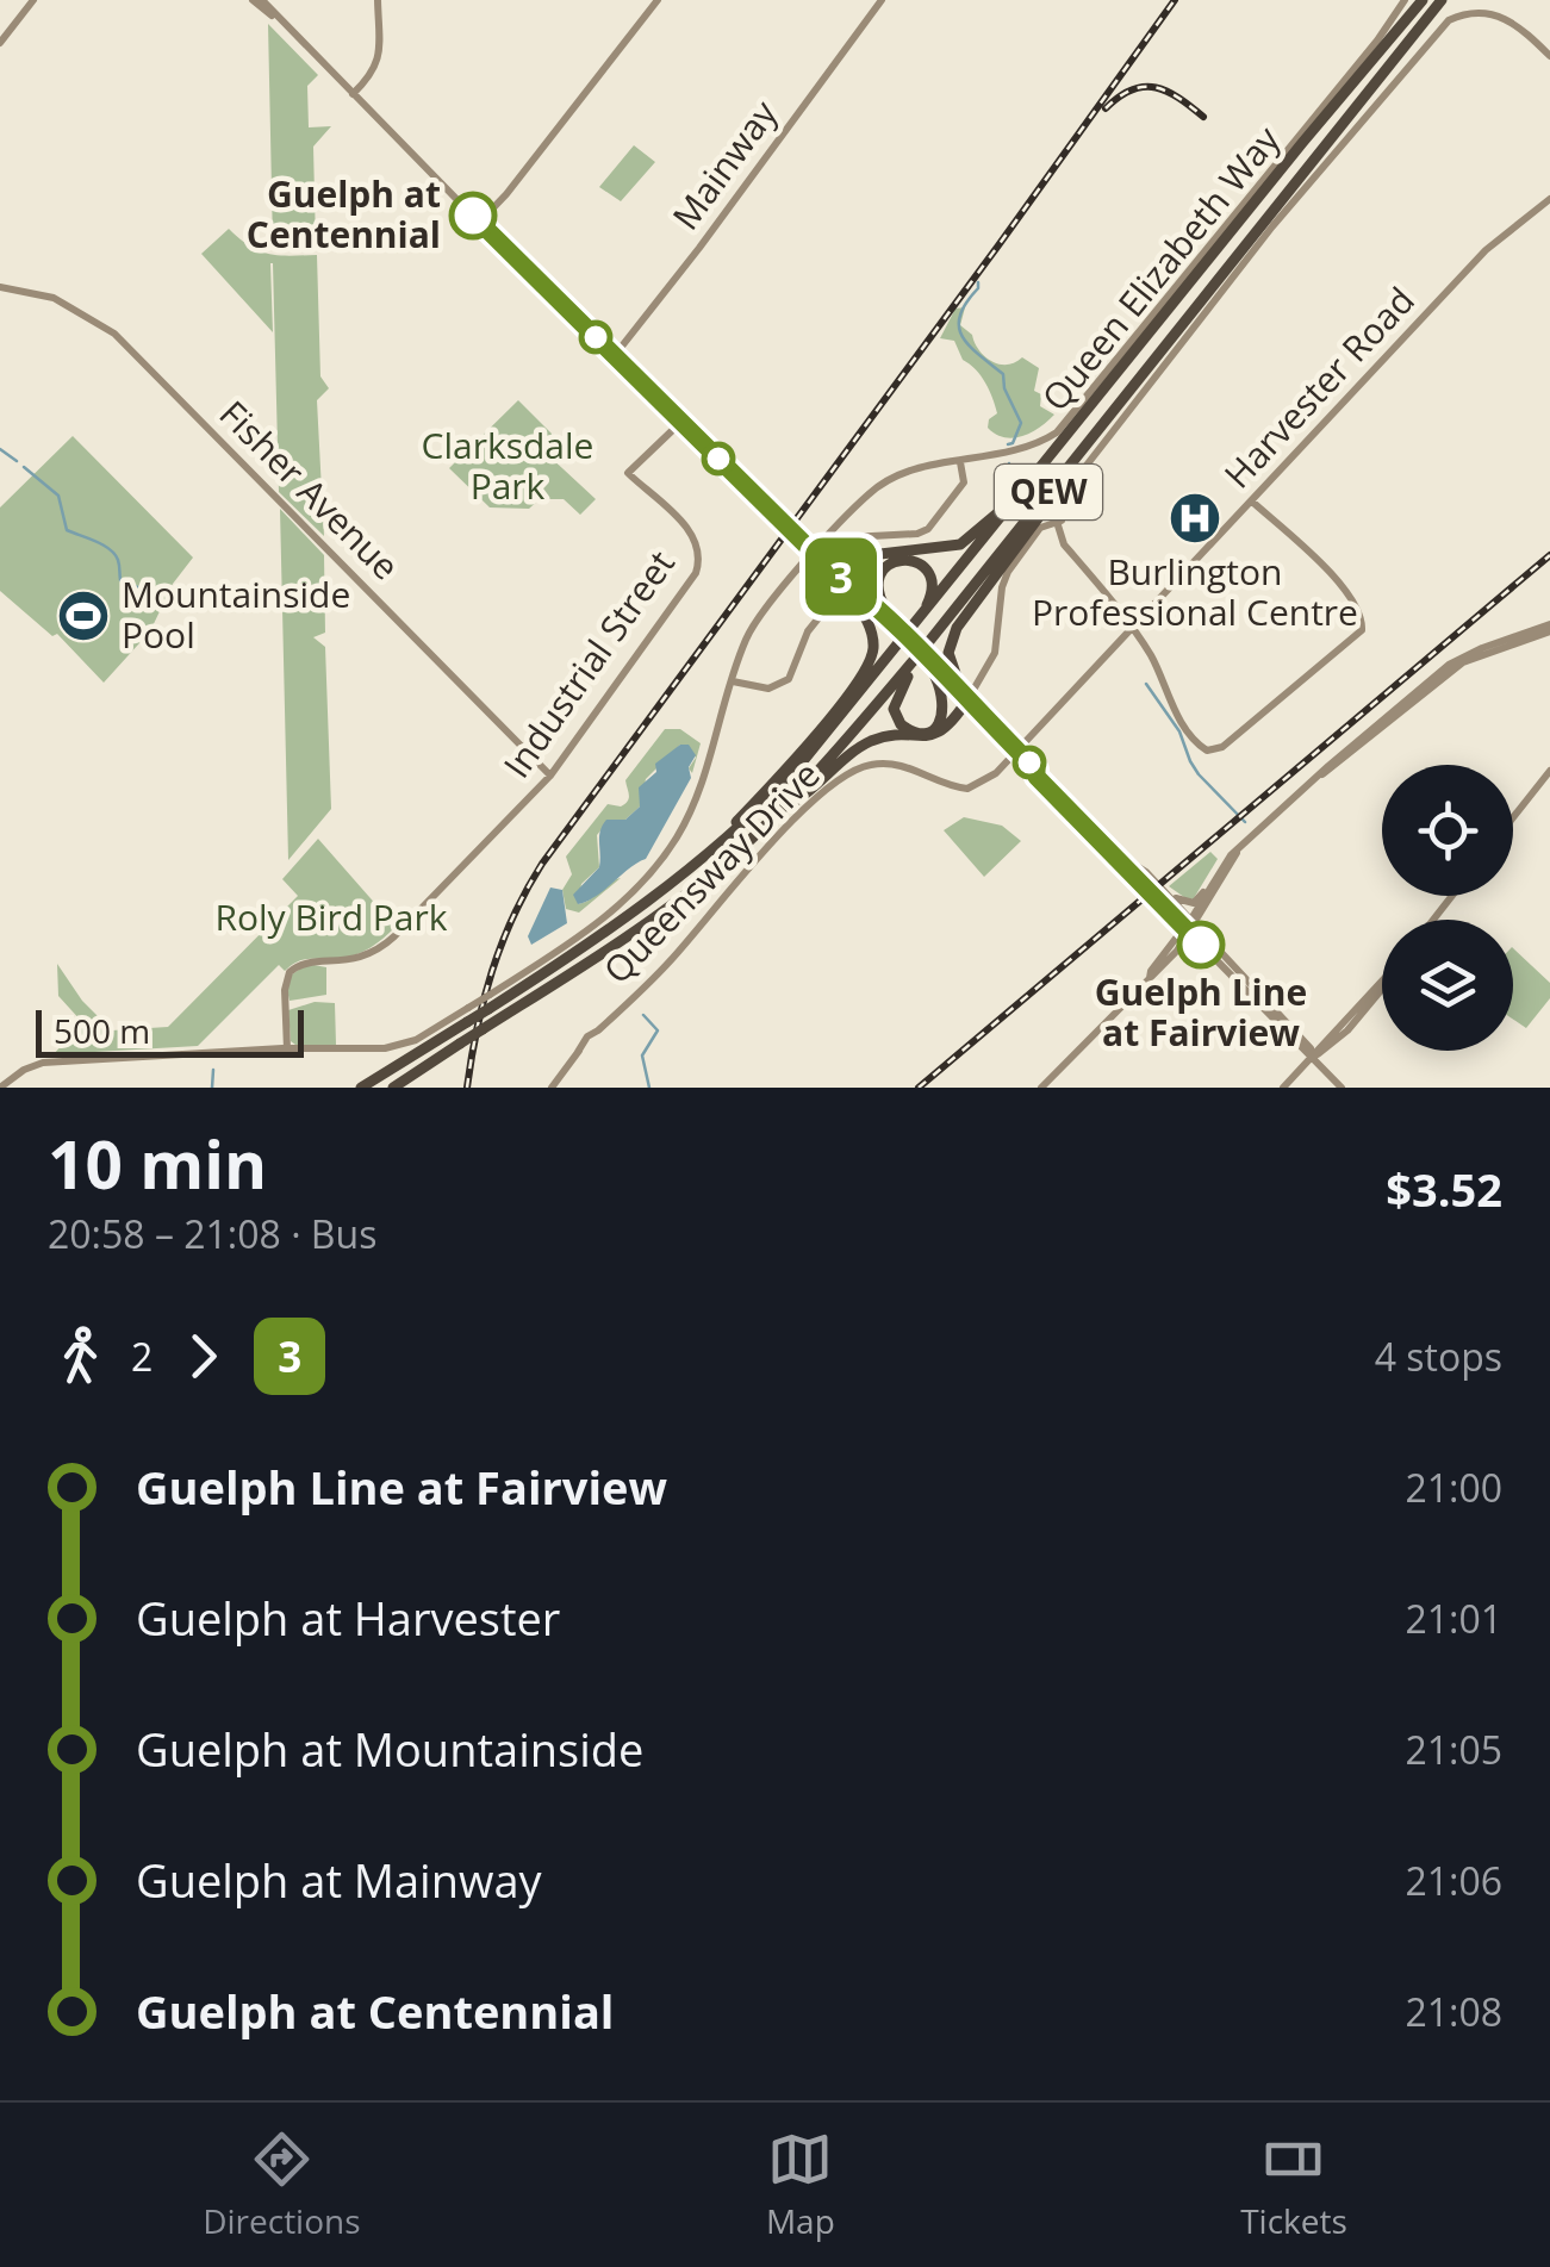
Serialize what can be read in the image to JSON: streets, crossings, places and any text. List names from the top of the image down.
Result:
{
  "streets": {
    "highway": ["Queen Elizabeth Way", "QEW"],
    "street": [
      "Mainway",
      "Harvester Road",
      "Fisher Avenue",
      "Industrial Street",
      "Queensway Drive"
    ]
  },
  "crossings": [
    ["Harvester Road", "Queensway Drive"],
    ["Fisher Avenue", "Industrial Street"]
  ],
  "parks": ["Clarksdale Park", "Roly Bird Park"],
  "places": {
    "other": ["Guelph at Centennial", "Guelph Line at Fairview"],
    "hospital": ["Burlington Professional Centre"],
    "sports": ["Mountainside Pool"]
  },
  "lines": ["bus line 3"],
  "scale_bar": "500 m",
  "page": {
    "on_map": "3",
    "scale": "500 m",
    "heading": ["10 min", "20:58 – 21:08 · Bus", "$3.52"],
    "legs": ["2", "3", "4 stops"],
    "list": [
      {
        "name": "Guelph Line at Fairview",
        "value": "21:00"
      },
      {
        "name": "Guelph at Harvester",
        "value": "21:01"
      },
      {
        "name": "Guelph at Mountainside",
        "value": "21:05"
      },
      {
        "name": "Guelph at Mainway",
        "value": "21:06"
      },
      {
        "name": "Guelph at Centennial",
        "value": "21:08"
      }
    ],
    "tabs": ["Directions", "Map", "Tickets"]
  }
}
